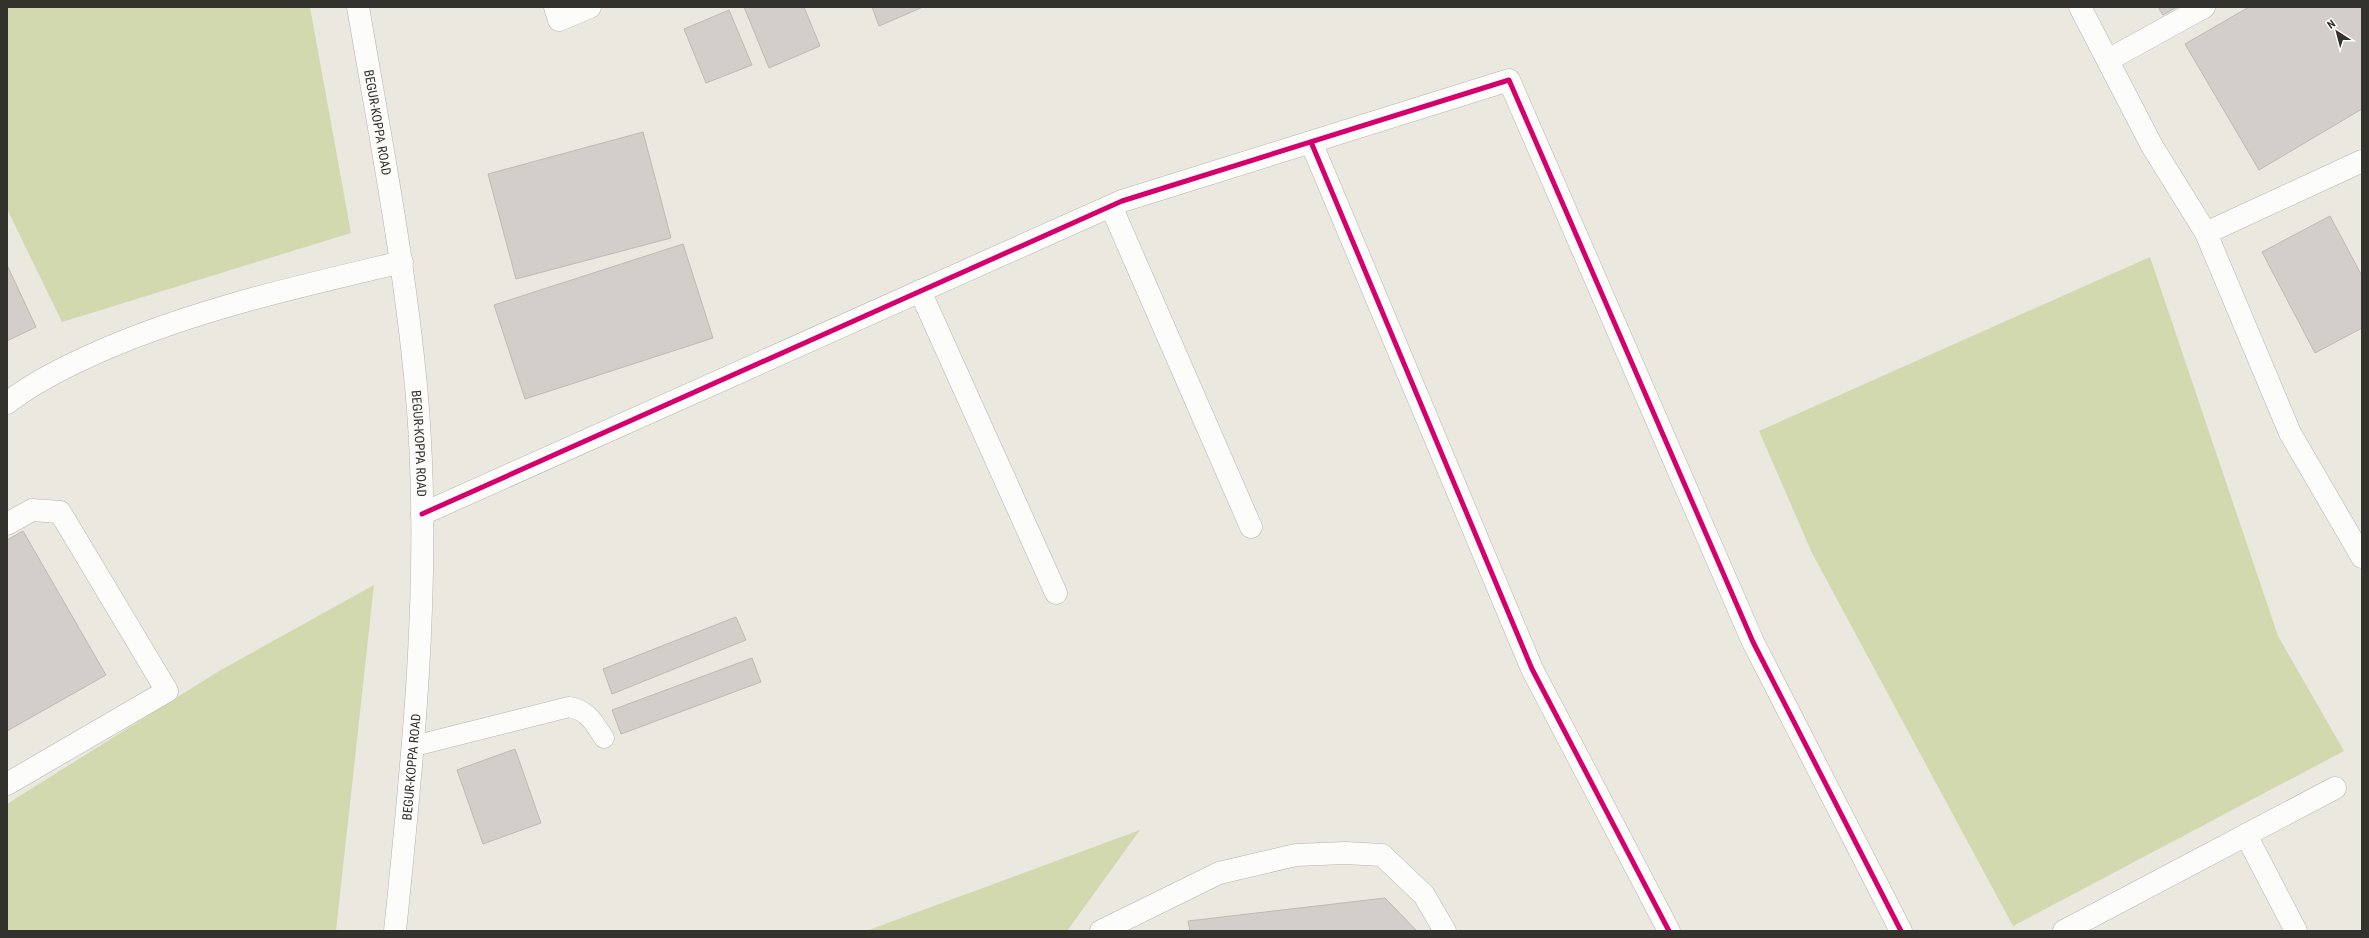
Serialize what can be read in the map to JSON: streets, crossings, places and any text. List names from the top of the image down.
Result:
{
  "streets": {
    "street": ["BEGUR-KOPPA ROAD"]
  },
  "north": "top left"
}
